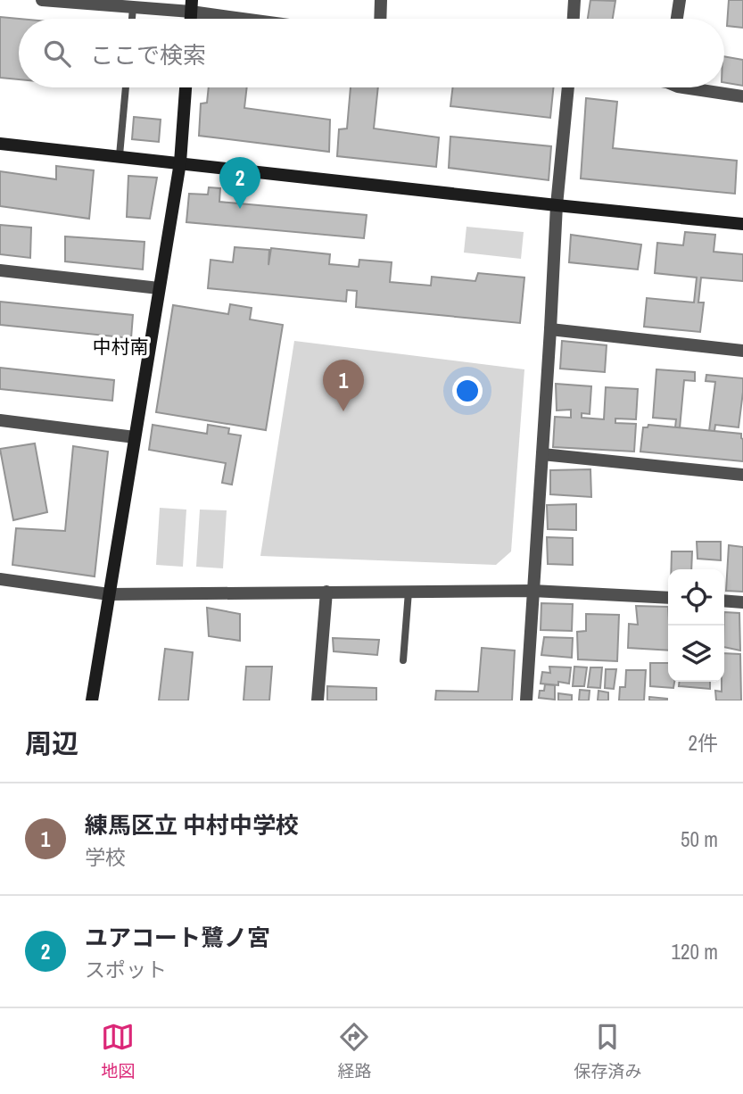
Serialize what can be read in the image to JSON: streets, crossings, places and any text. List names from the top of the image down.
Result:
{
  "districts": ["中村南"],
  "page": {
    "search": "ここで検索",
    "pins": ["2", "1"],
    "heading": ["周辺", "2件"],
    "list": [
      {
        "mark": "1",
        "name": "練馬区立 中村中学校",
        "note": "学校",
        "value": "50 m"
      },
      {
        "mark": "2",
        "name": "ユアコート鷺ノ宮",
        "note": "スポット",
        "value": "120 m"
      }
    ],
    "nav": ["地図", "経路", "保存済み"]
  }
}
